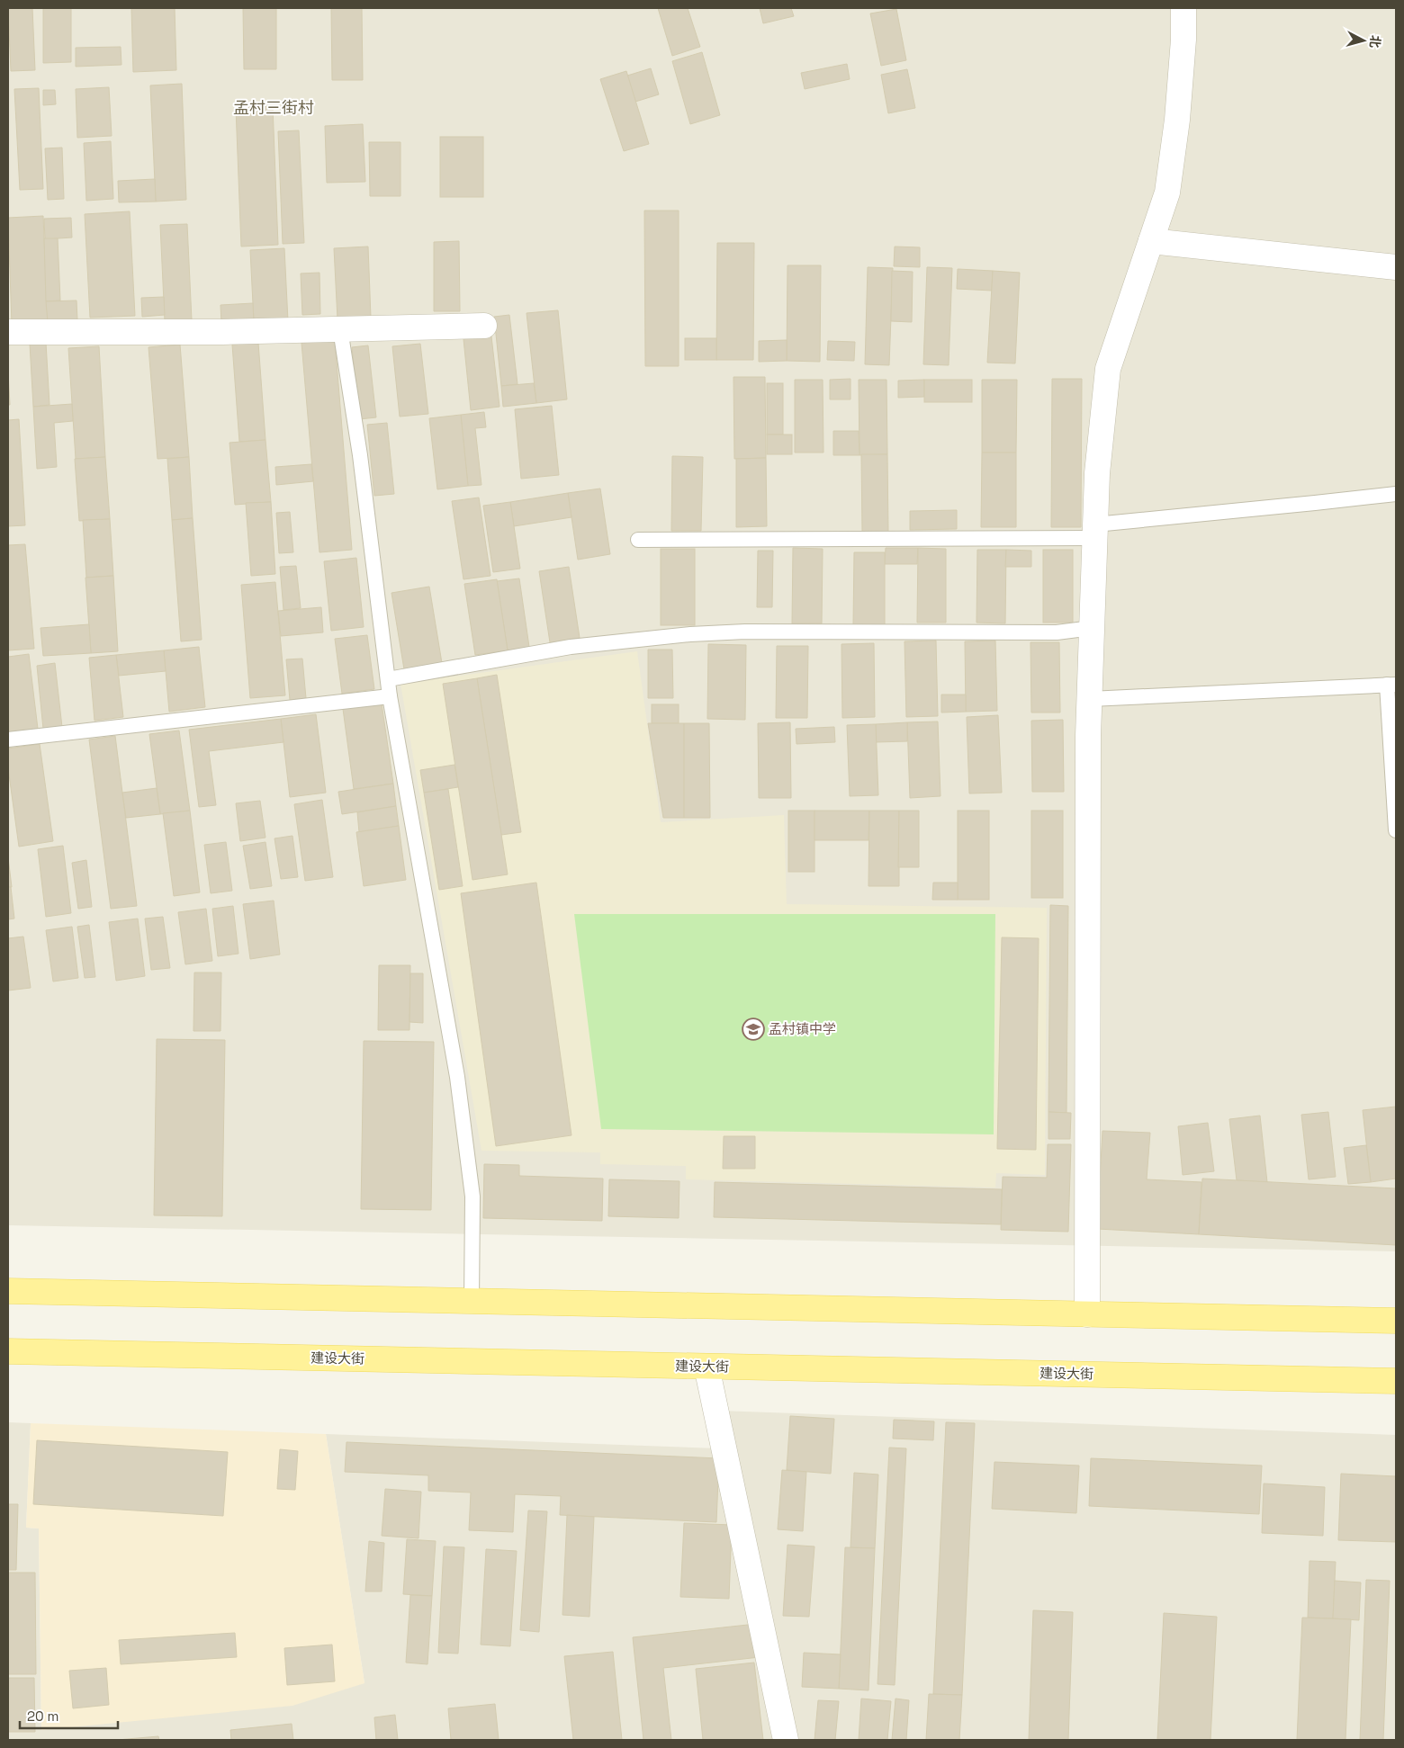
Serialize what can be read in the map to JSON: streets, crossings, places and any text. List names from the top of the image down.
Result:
{
  "streets": {
    "main road": ["建设大街"]
  },
  "districts": ["孟村三街村"],
  "places": {
    "school or university": ["孟村镇中学"]
  },
  "scale_bar": "20 m",
  "north": "right"
}
